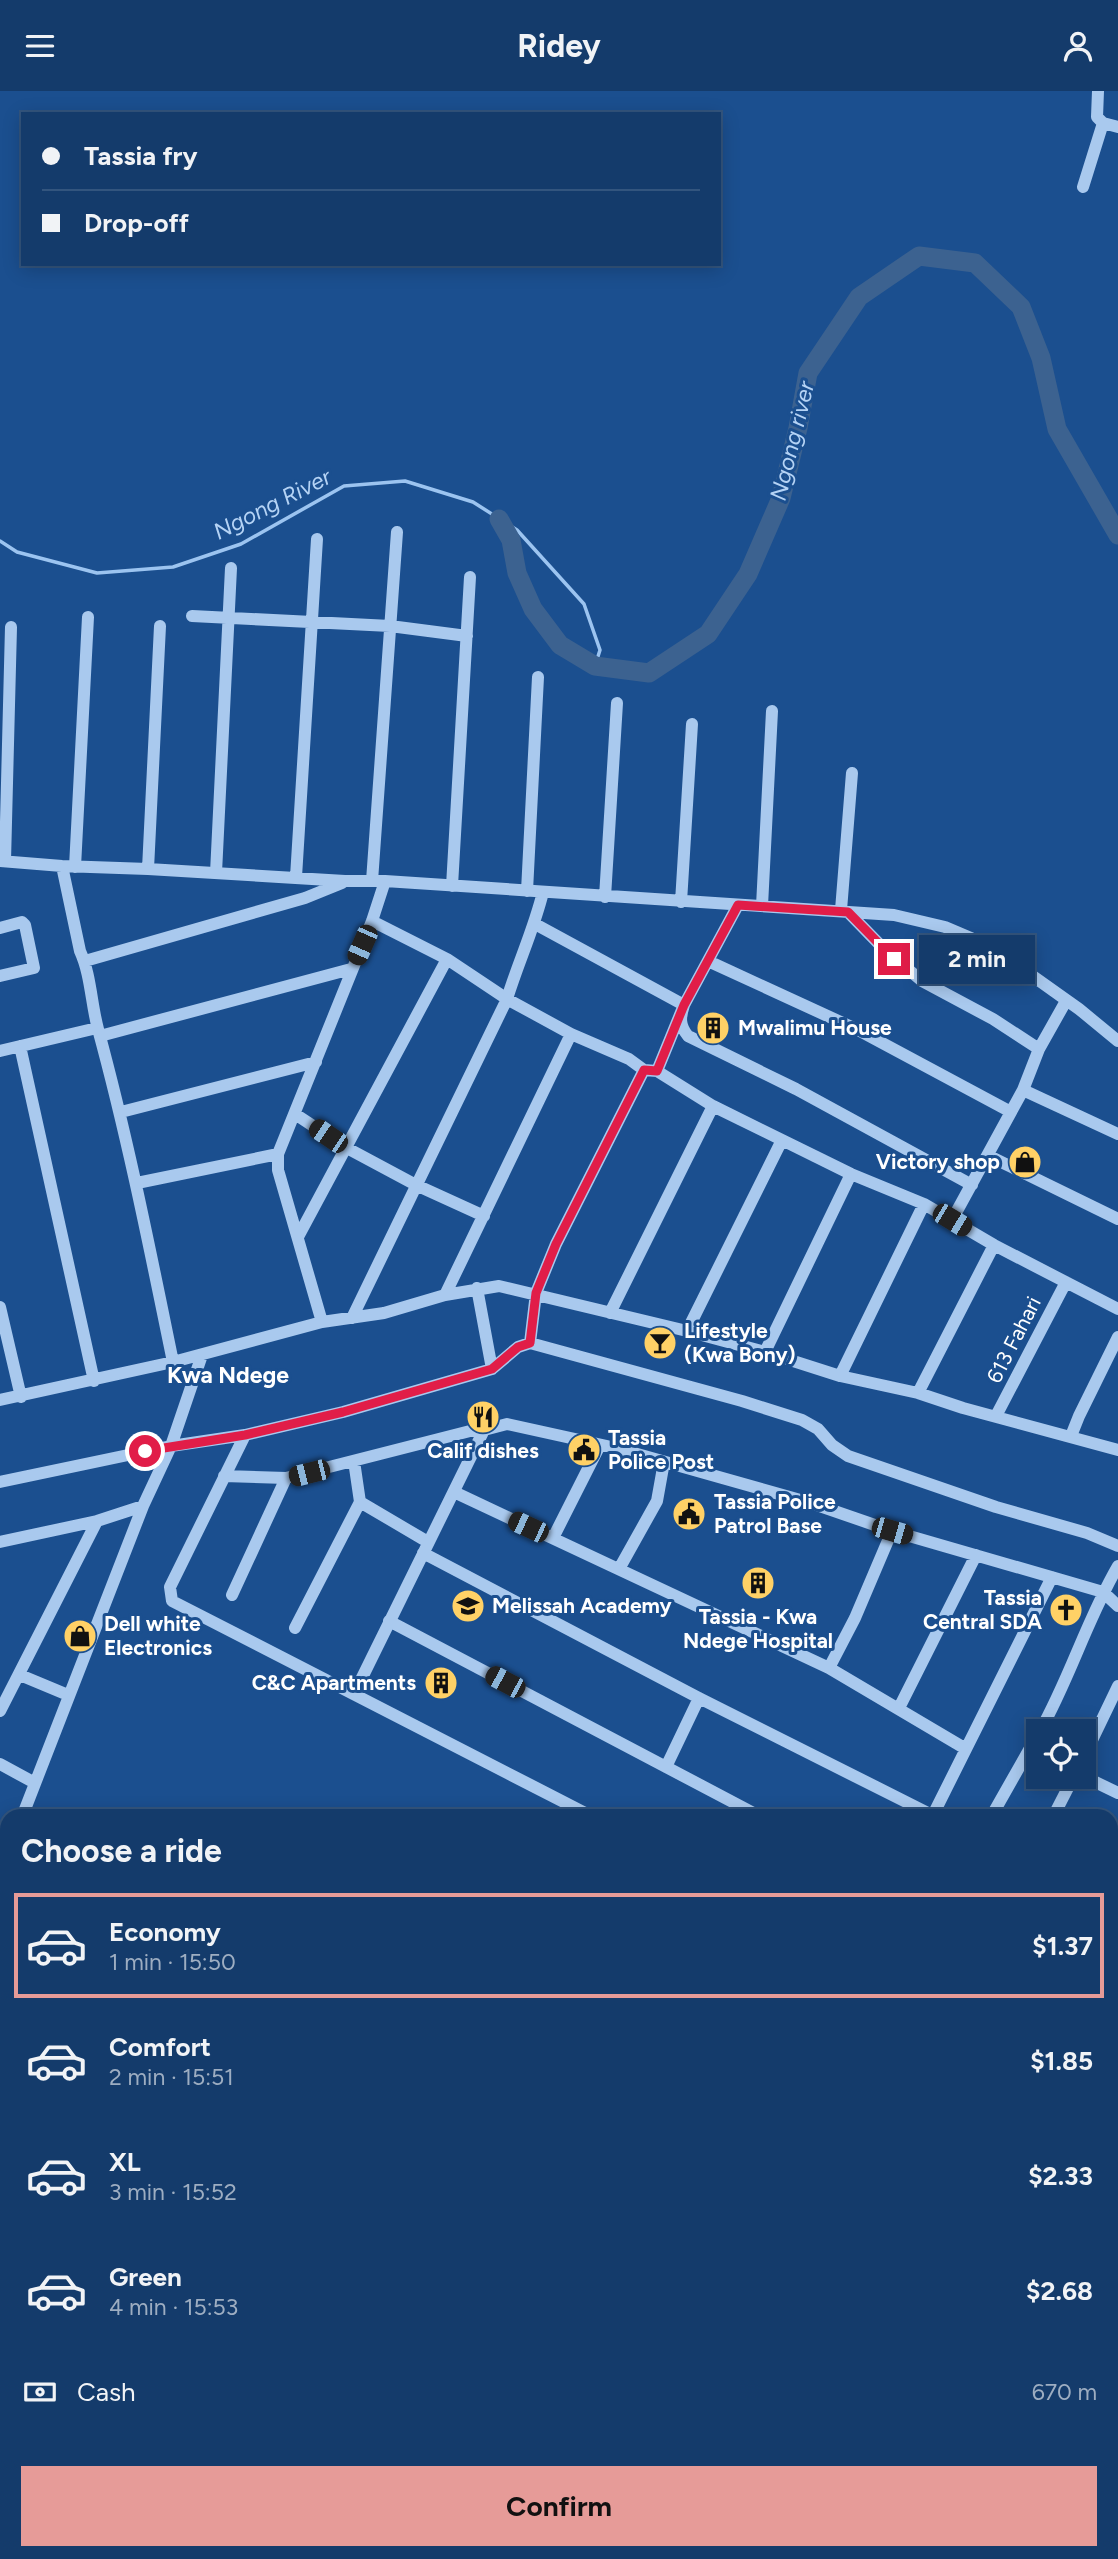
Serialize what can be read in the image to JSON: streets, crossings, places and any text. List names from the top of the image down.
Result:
{
  "streets": {
    "street": ["613 Fahari"]
  },
  "districts": ["Kwa Ndege"],
  "water": ["Ngong river", "Ngong River"],
  "places": {
    "building": ["Mwalimu House", "Tassia - Kwa Ndege Hospital", "C&C Apartments"],
    "shop": ["Victory shop", "Dell white Electronics"],
    "bar": ["Lifestyle (Kwa Bony)"],
    "restaurant": ["Calif dishes"],
    "public building": ["Tassia Police Post", "Tassia Police Patrol Base"],
    "school or university": ["Melissah Academy"],
    "church": ["Tassia Central SDA"]
  },
  "page": {
    "header": "Ridey",
    "banner": ["Tassia fry", "Drop-off"],
    "bubble": "2 min",
    "heading": "Choose a ride",
    "list": [
      {
        "name": "Economy",
        "note": "1 min · 15:50",
        "value": "$1.37"
      },
      {
        "name": "Comfort",
        "note": "2 min · 15:51",
        "value": "$1.85"
      },
      {
        "name": "XL",
        "note": "3 min · 15:52",
        "value": "$2.33"
      },
      {
        "name": "Green",
        "note": "4 min · 15:53",
        "value": "$2.68"
      }
    ],
    "pay": ["Cash", "670 m"],
    "buttons": "Confirm"
  }
}
